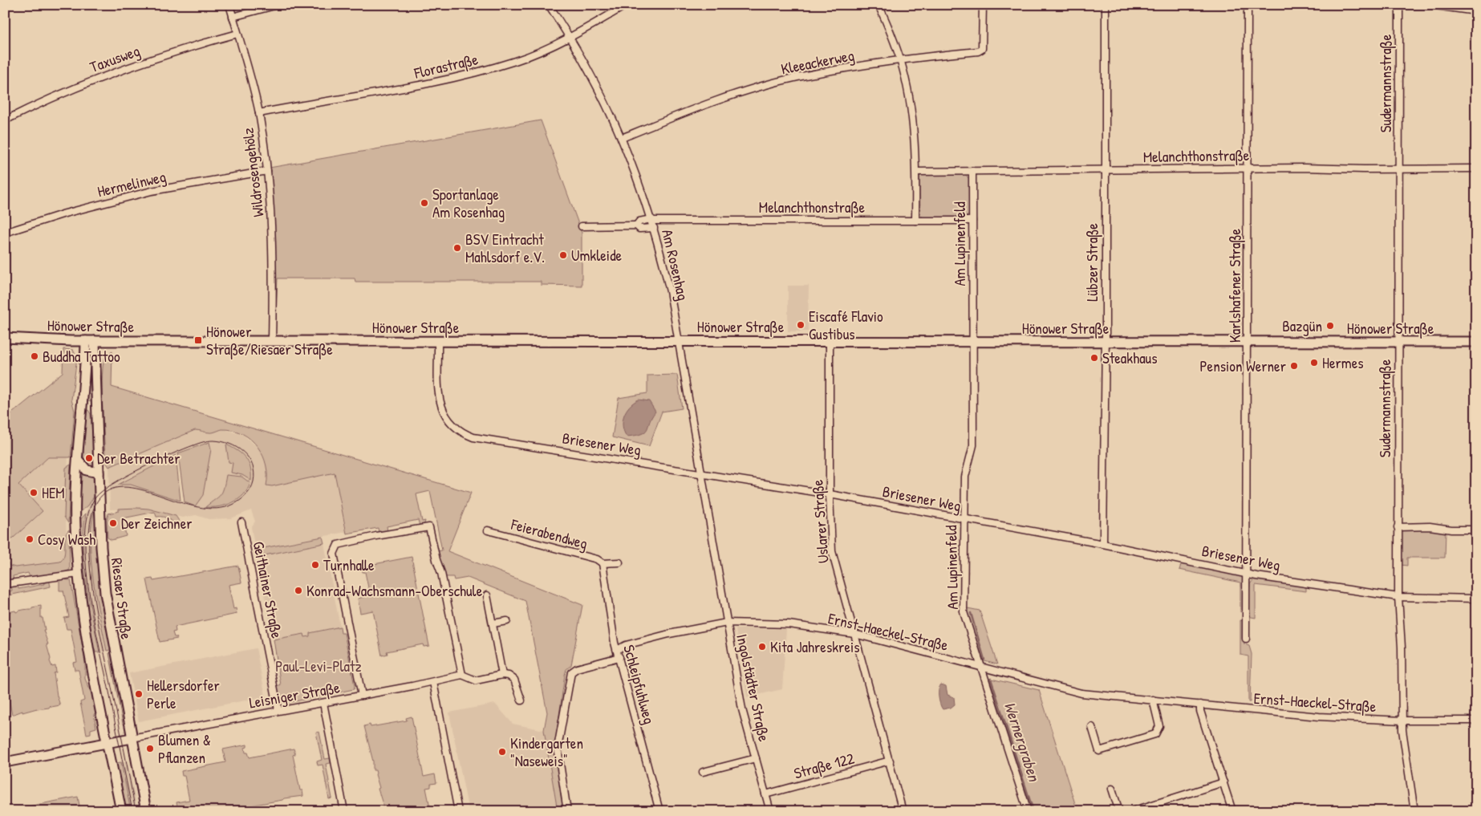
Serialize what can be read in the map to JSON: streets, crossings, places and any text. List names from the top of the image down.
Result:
{
  "streets": {
    "main road": ["Hönower Straße", "Riesaer Straße"],
    "street": [
      "Taxusweg",
      "Kleeackerweg",
      "Florastraße",
      "Sudermannstraße",
      "Melanchthonstraße",
      "Wildrosengehölz",
      "Hermelinweg",
      "Am Lupinenfeld",
      "Lübzer Straße",
      "Am Rosenhag",
      "Karlshafener Straße",
      "Briesener Weg",
      "Uslarer Straße",
      "Feierabendweg",
      "Geithainer Straße",
      "Ernst-Haeckel-Straße",
      "Schleipfuhlweg",
      "Ingolstädter Straße",
      "Leisniger Straße",
      "Straße 122"
    ]
  },
  "crossings": [
    ["Taxusweg", "Wildrosengehölz"],
    ["Kleeackerweg", "Am Rosenhag"],
    ["Florastraße", "Wildrosengehölz"],
    ["Florastraße", "Am Rosenhag"],
    ["Sudermannstraße", "Melanchthonstraße"],
    ["Sudermannstraße", "Hönower Straße"],
    ["Sudermannstraße", "Briesener Weg"],
    ["Sudermannstraße", "Ernst-Haeckel-Straße"],
    ["Melanchthonstraße", "Am Lupinenfeld"],
    ["Melanchthonstraße", "Lübzer Straße"],
    ["Melanchthonstraße", "Am Rosenhag"],
    ["Melanchthonstraße", "Karlshafener Straße"],
    ["Wildrosengehölz", "Hermelinweg"],
    ["Wildrosengehölz", "Hönower Straße"],
    ["Am Lupinenfeld", "Hönower Straße"],
    ["Am Lupinenfeld", "Briesener Weg"],
    ["Am Lupinenfeld", "Ernst-Haeckel-Straße"],
    ["Lübzer Straße", "Hönower Straße"],
    ["Lübzer Straße", "Briesener Weg"],
    ["Am Rosenhag", "Hönower Straße"],
    ["Am Rosenhag", "Briesener Weg"],
    ["Am Rosenhag", "Ernst-Haeckel-Straße"],
    ["Am Rosenhag", "Ingolstädter Straße"],
    ["Karlshafener Straße", "Hönower Straße"],
    ["Karlshafener Straße", "Briesener Weg"],
    ["Hönower Straße", "Briesener Weg"],
    ["Hönower Straße", "Uslarer Straße"],
    ["Hönower Straße", "Riesaer Straße"],
    ["Briesener Weg", "Uslarer Straße"],
    ["Uslarer Straße", "Ernst-Haeckel-Straße"],
    ["Uslarer Straße", "Straße 122"],
    ["Feierabendweg", "Schleipfuhlweg"],
    ["Geithainer Straße", "Leisniger Straße"],
    ["Riesaer Straße", "Leisniger Straße"],
    ["Ernst-Haeckel-Straße", "Schleipfuhlweg"],
    ["Ernst-Haeckel-Straße", "Ingolstädter Straße"],
    ["Ingolstädter Straße", "Straße 122"]
  ],
  "water": ["Wernergraben"],
  "parks": ["Paul-Levi-Platz"],
  "places": {
    "other": [
      "Sportanlage Am Rosenhag",
      "BSV Eintracht Mahlsdorf e.V.",
      "Umkleide",
      "Eiscafé Flavio Gustibus",
      "Bazgün",
      "Buddha Tattoo",
      "Steakhaus",
      "Hermes",
      "Pension Werner",
      "Der Betrachter",
      "HEM",
      "Der Zeichner",
      "Cosy Wash",
      "Turnhalle",
      "Konrad-Wachsmann-Oberschule",
      "Kita Jahreskreis",
      "Hellersdorfer Perle",
      "Blumen & Pflanzen",
      "Kindergarten \"Naseweis\""
    ],
    "transit": ["Hönower Straße/Riesaer Straße"]
  }
}
